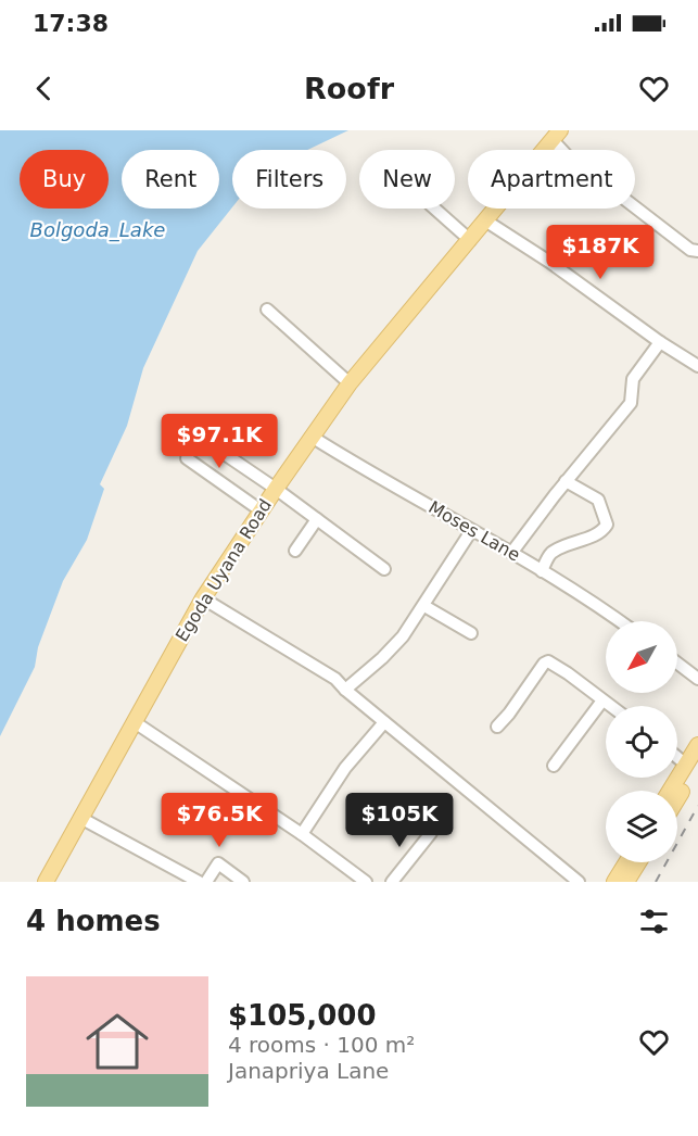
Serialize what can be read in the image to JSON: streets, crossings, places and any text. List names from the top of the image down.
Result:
{
  "streets": {
    "main road": ["Egoda Uyana Road"],
    "street": ["Moses Lane"]
  },
  "crossings": [
    ["Moses Lane", "Egoda Uyana Road"]
  ],
  "water": ["Bolgoda_Lake"],
  "north": "bottom left",
  "page": {
    "status": "17:38",
    "header": "Roofr",
    "chip": [
      "Buy",
      "Rent",
      "Filters",
      "New",
      "Apartment"
    ],
    "price": [
      "$187K",
      "$97.1K",
      "$76.5K",
      "$105K"
    ],
    "heading": "4 homes",
    "list": [
      {
        "name": "$105,000",
        "note": "4 rooms · 100 m² · Janapriya Lane"
      }
    ]
  }
}
